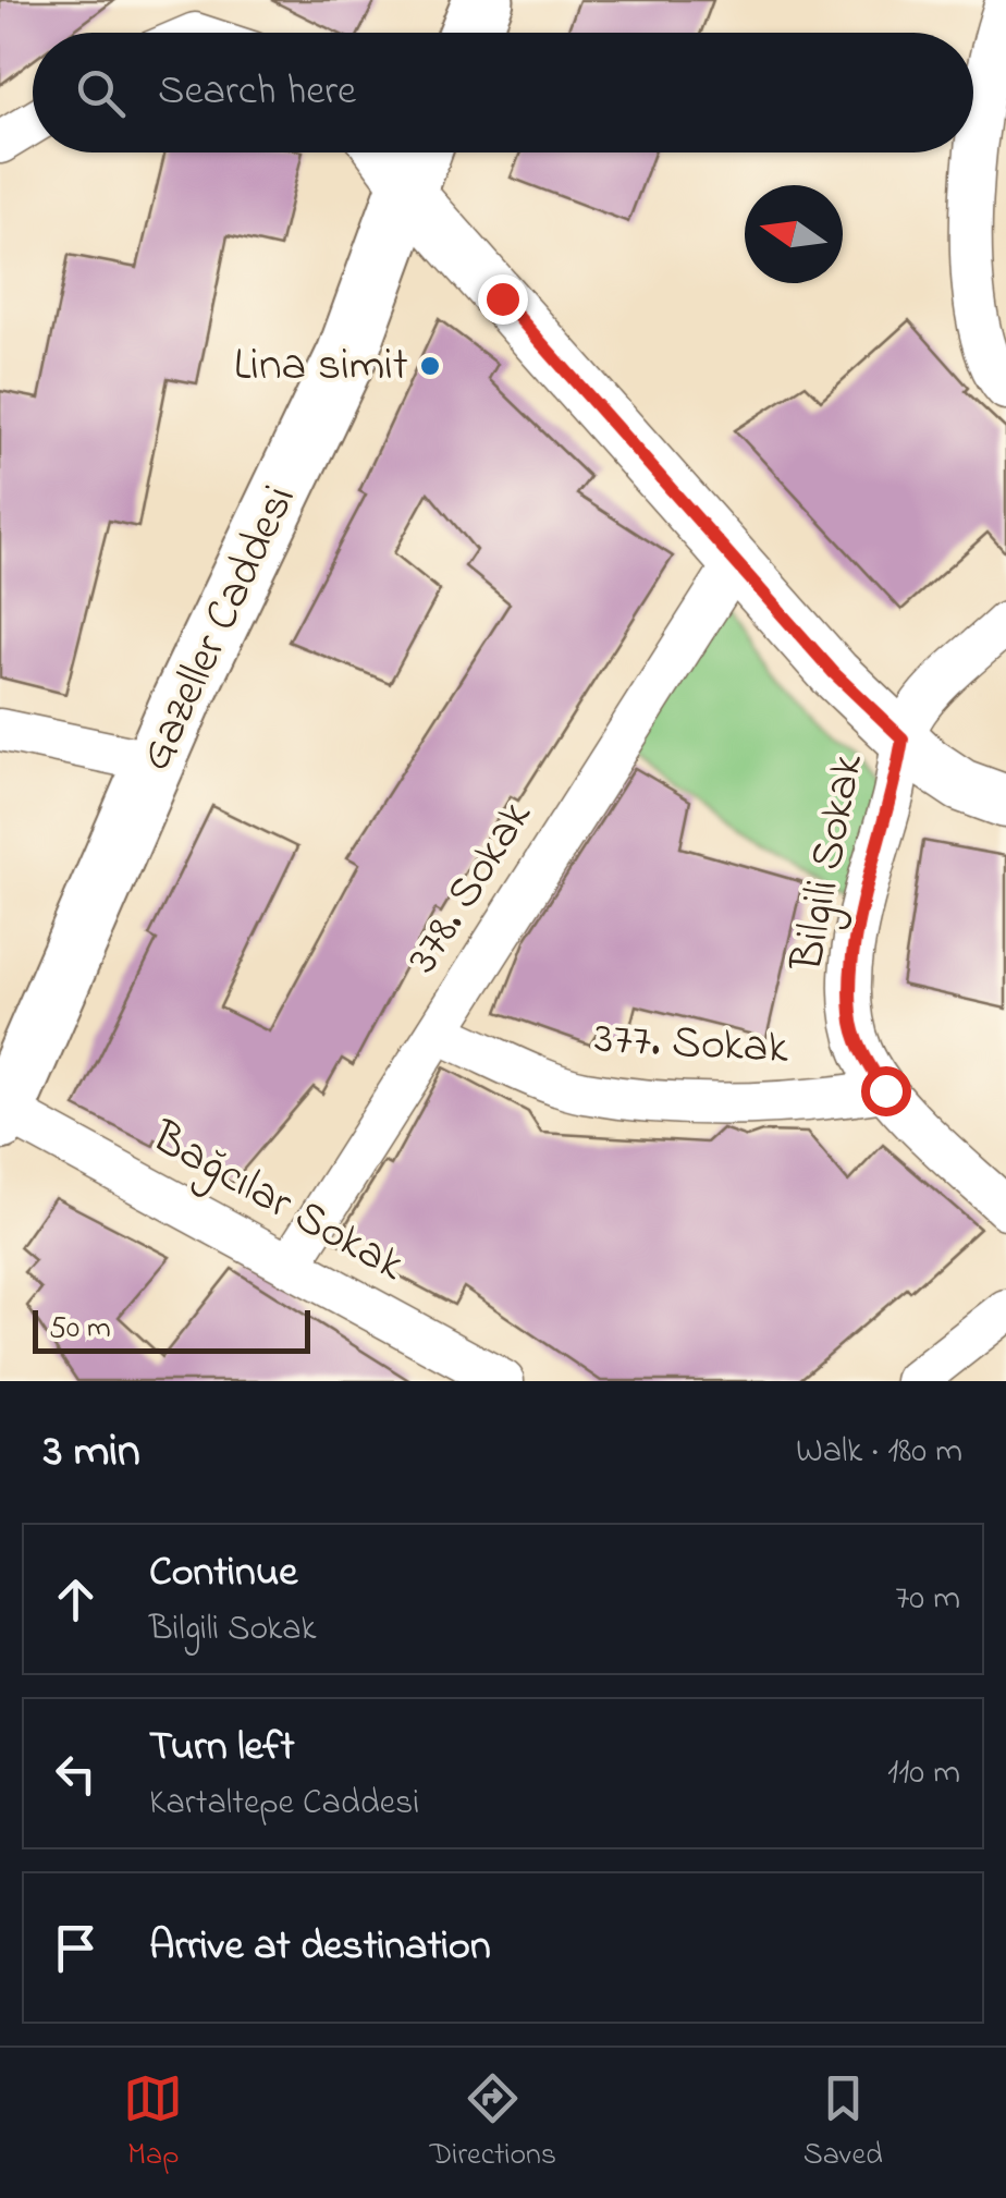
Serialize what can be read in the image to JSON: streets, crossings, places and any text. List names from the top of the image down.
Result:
{
  "streets": {
    "main road": ["Gazeller Caddesi"],
    "street": [
      "Bilgili Sokak",
      "378. Sokak",
      "377. Sokak",
      "Bağcılar Sokak"
    ]
  },
  "crossings": [
    ["Gazeller Caddesi", "Bağcılar Sokak"],
    ["Bilgili Sokak", "377. Sokak"],
    ["378. Sokak", "377. Sokak"],
    ["378. Sokak", "Bağcılar Sokak"]
  ],
  "places": ["Lina simit"],
  "scale_bar": "50 m",
  "north": "left",
  "page": {
    "search": "Search here",
    "scale": "50 m",
    "heading": ["3 min", "Walk · 180 m"],
    "list": [
      ["Continue", "Bilgili Sokak", "70 m"],
      ["Turn left", "Kartaltepe Caddesi", "110 m"],
      "Arrive at destination"
    ],
    "nav": ["Map", "Directions", "Saved"]
  }
}
